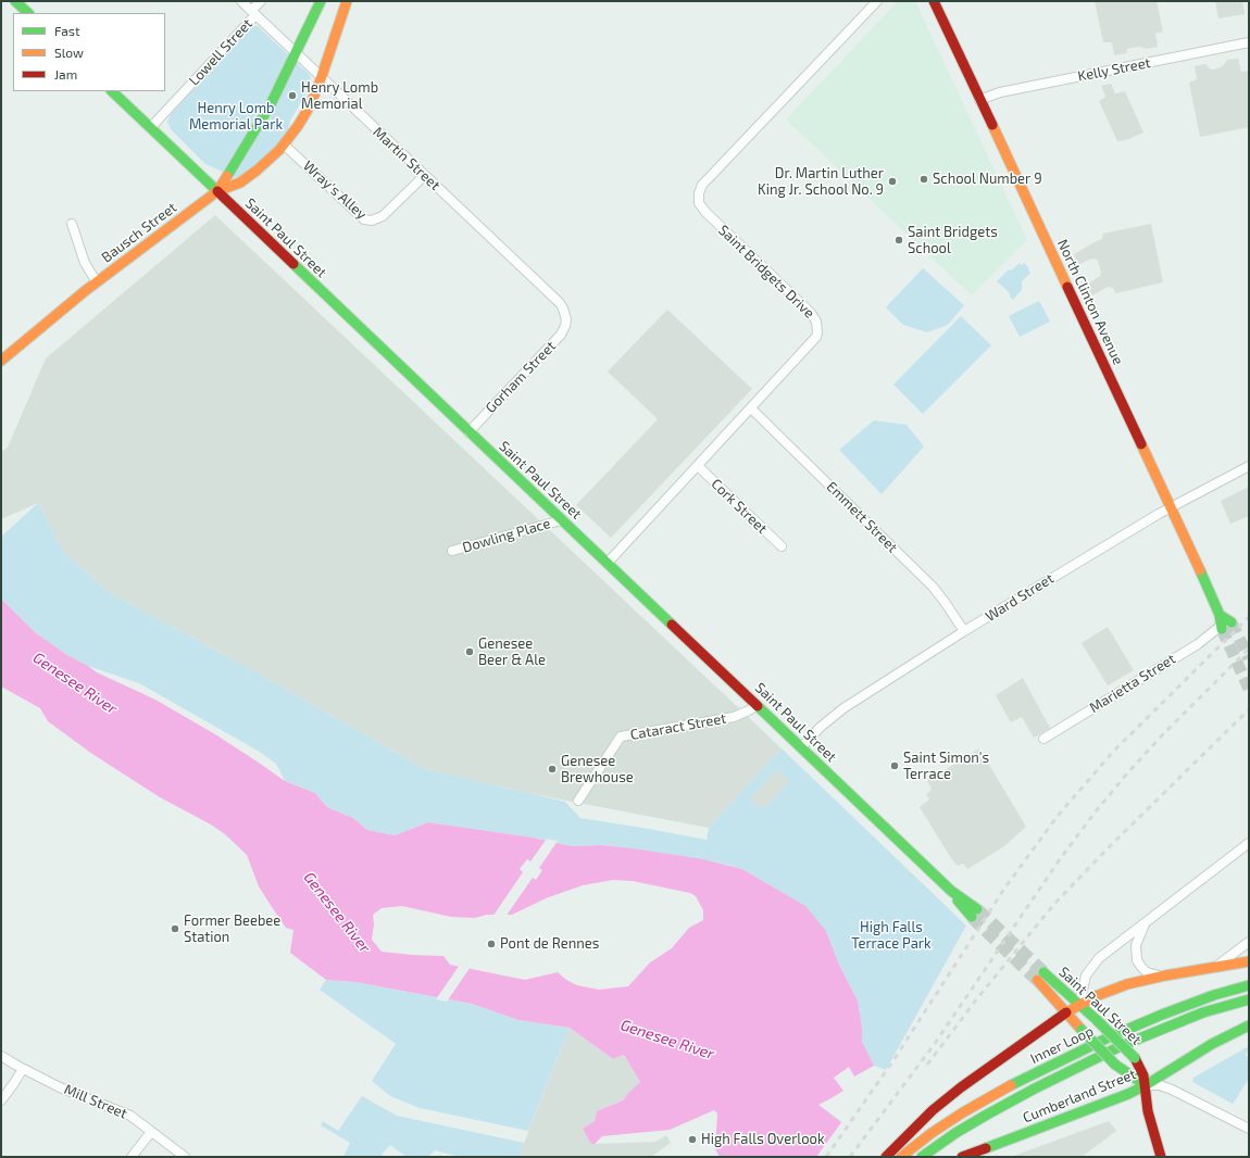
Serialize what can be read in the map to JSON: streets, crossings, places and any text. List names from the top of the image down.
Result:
{
  "streets": {
    "main road": [
      "Bausch Street",
      "Saint Paul Street",
      "North Clinton Avenue",
      "Inner Loop",
      "Cumberland Street"
    ],
    "street": [
      "Lowell Street",
      "Kelly Street",
      "Martin Street",
      "Wray's Alley",
      "Saint Bridgets Drive",
      "Gorham Street",
      "Cork Street",
      "Emmett Street",
      "Dowling Place",
      "Ward Street",
      "Marietta Street",
      "Cataract Street",
      "Mill Street"
    ]
  },
  "crossings": [
    ["Lowell Street", "Martin Street"],
    ["Lowell Street", "Saint Paul Street"],
    ["Kelly Street", "North Clinton Avenue"],
    ["Martin Street", "Wray's Alley"],
    ["Martin Street", "Gorham Street"],
    ["Bausch Street", "Saint Paul Street"],
    ["Saint Paul Street", "Saint Bridgets Drive"],
    ["Saint Paul Street", "Gorham Street"],
    ["Saint Paul Street", "Dowling Place"],
    ["Saint Paul Street", "Ward Street"],
    ["Saint Paul Street", "Cataract Street"],
    ["Saint Paul Street", "Cumberland Street"],
    ["Saint Bridgets Drive", "Cork Street"],
    ["Saint Bridgets Drive", "Emmett Street"],
    ["North Clinton Avenue", "Ward Street"],
    ["North Clinton Avenue", "Marietta Street"],
    ["Emmett Street", "Ward Street"]
  ],
  "water": ["Genesee River"],
  "parks": ["Henry Lomb Memorial Park", "High Falls Terrace Park"],
  "places": [
    "Henry Lomb Memorial",
    "School Number 9",
    "Dr. Martin Luther King Jr. School No. 9",
    "Saint Bridgets School",
    "Genesee Beer & Ale",
    "Saint Simon's Terrace",
    "Genesee Brewhouse",
    "Former Beebee Station",
    "Pont de Rennes",
    "High Falls Overlook"
  ],
  "legend": ["Fast", "Slow", "Jam"]
}
